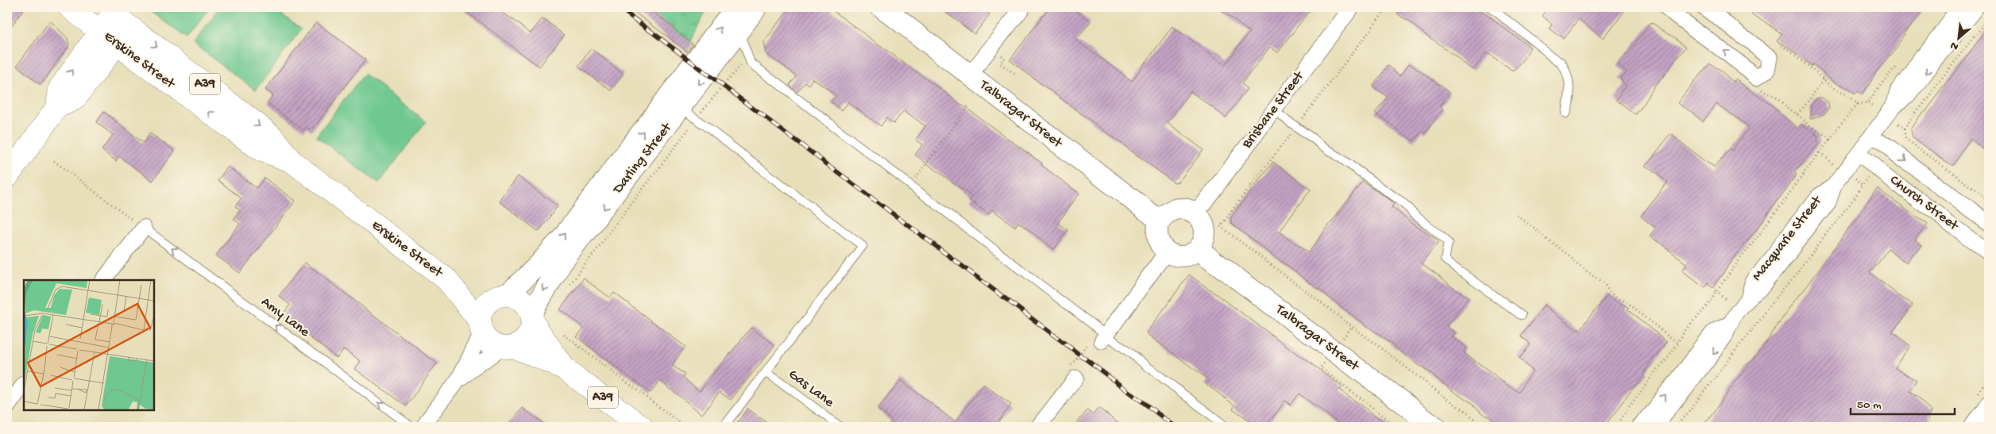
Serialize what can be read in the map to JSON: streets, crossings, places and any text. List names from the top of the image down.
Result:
{
  "streets": {
    "main road": ["Erskine Street", "A39"],
    "street": [
      "Brisbane Street",
      "Talbragar Street",
      "Darling Street",
      "Church Street",
      "Macquarie Street"
    ],
    "lane": ["Amy Lane", "Gas Lane"]
  },
  "crossings": [
    ["Erskine Street", "A39"],
    ["Erskine Street", "Darling Street"],
    ["A39", "Darling Street"],
    ["Brisbane Street", "Talbragar Street"],
    ["Church Street", "Macquarie Street"]
  ],
  "one_way": ["Amy Lane"],
  "scale_bar": "50 m",
  "north": "bottom left"
}
